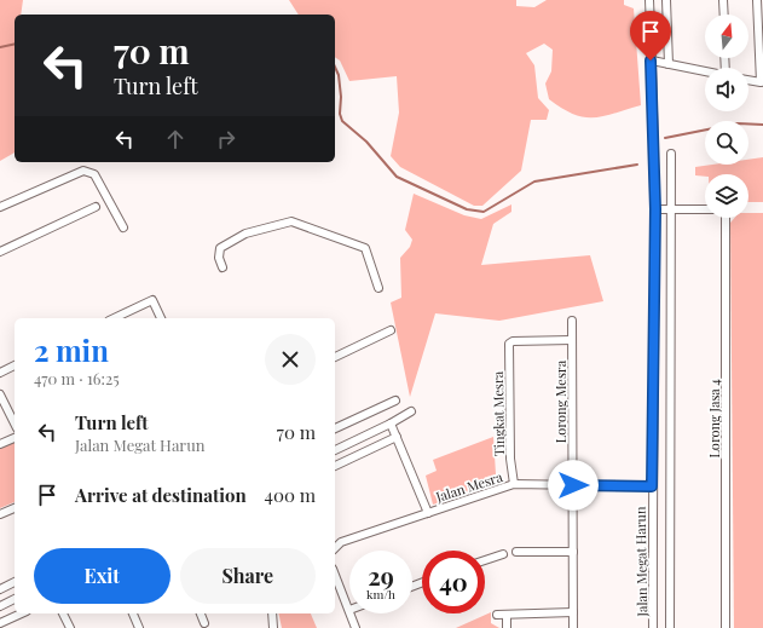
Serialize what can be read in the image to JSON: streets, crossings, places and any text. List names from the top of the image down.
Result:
{
  "streets": {
    "street": [
      "Lorong Mesra",
      "Tingkat Mesra",
      "Lorong Jasa 4",
      "Jalan Mesra",
      "Jalan Megat Harun"
    ]
  },
  "crossings": [
    ["Lorong Mesra", "Tingkat Mesra"],
    ["Lorong Mesra", "Jalan Mesra"],
    ["Tingkat Mesra", "Jalan Mesra"],
    ["Jalan Mesra", "Jalan Megat Harun"]
  ],
  "north": "top",
  "page": {
    "turn": ["70 m", "Turn left"],
    "heading": ["2 min", "470 m · 16:25"],
    "list": [
      {
        "name": "Turn left",
        "note": "Jalan Megat Harun",
        "value": "70 m"
      },
      {
        "name": "Arrive at destination",
        "value": "400 m"
      }
    ],
    "buttons": ["Exit", "Share"],
    "speed": "29 km/h",
    "limit": "40"
  }
}
